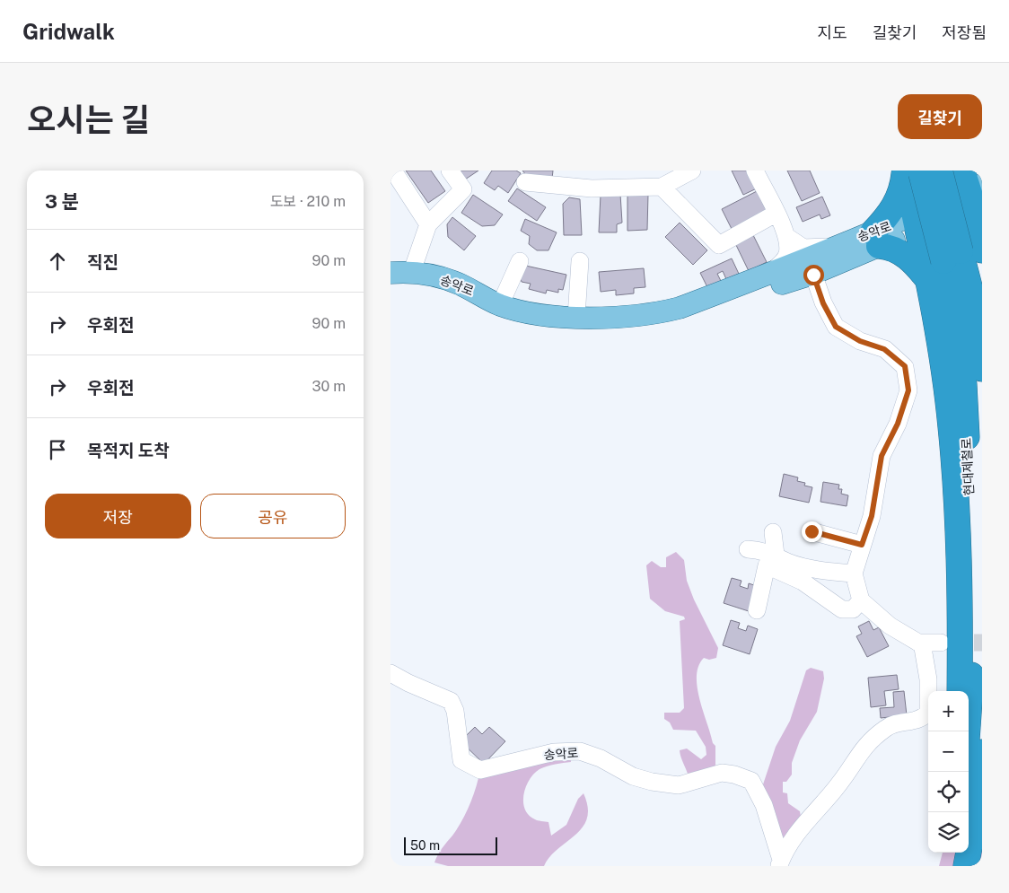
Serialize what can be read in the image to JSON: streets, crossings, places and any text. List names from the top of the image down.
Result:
{
  "streets": {
    "highway": ["현대제철로"],
    "main road": ["송악로"]
  },
  "scale_bar": "50 m",
  "page": {
    "header": "Gridwalk",
    "nav": ["지도", "길찾기", "저장됨"],
    "title": "오시는 길",
    "buttons": [
      "길찾기",
      ["저장", "공유"]
    ],
    "heading": ["3 분", "도보 · 210 m"],
    "list": [
      ["직진", "90 m"],
      ["우회전", "90 m"],
      ["우회전", "30 m"],
      "목적지 도착"
    ],
    "map_buttons": ["+", "−"],
    "scale": "50 m"
  }
}
